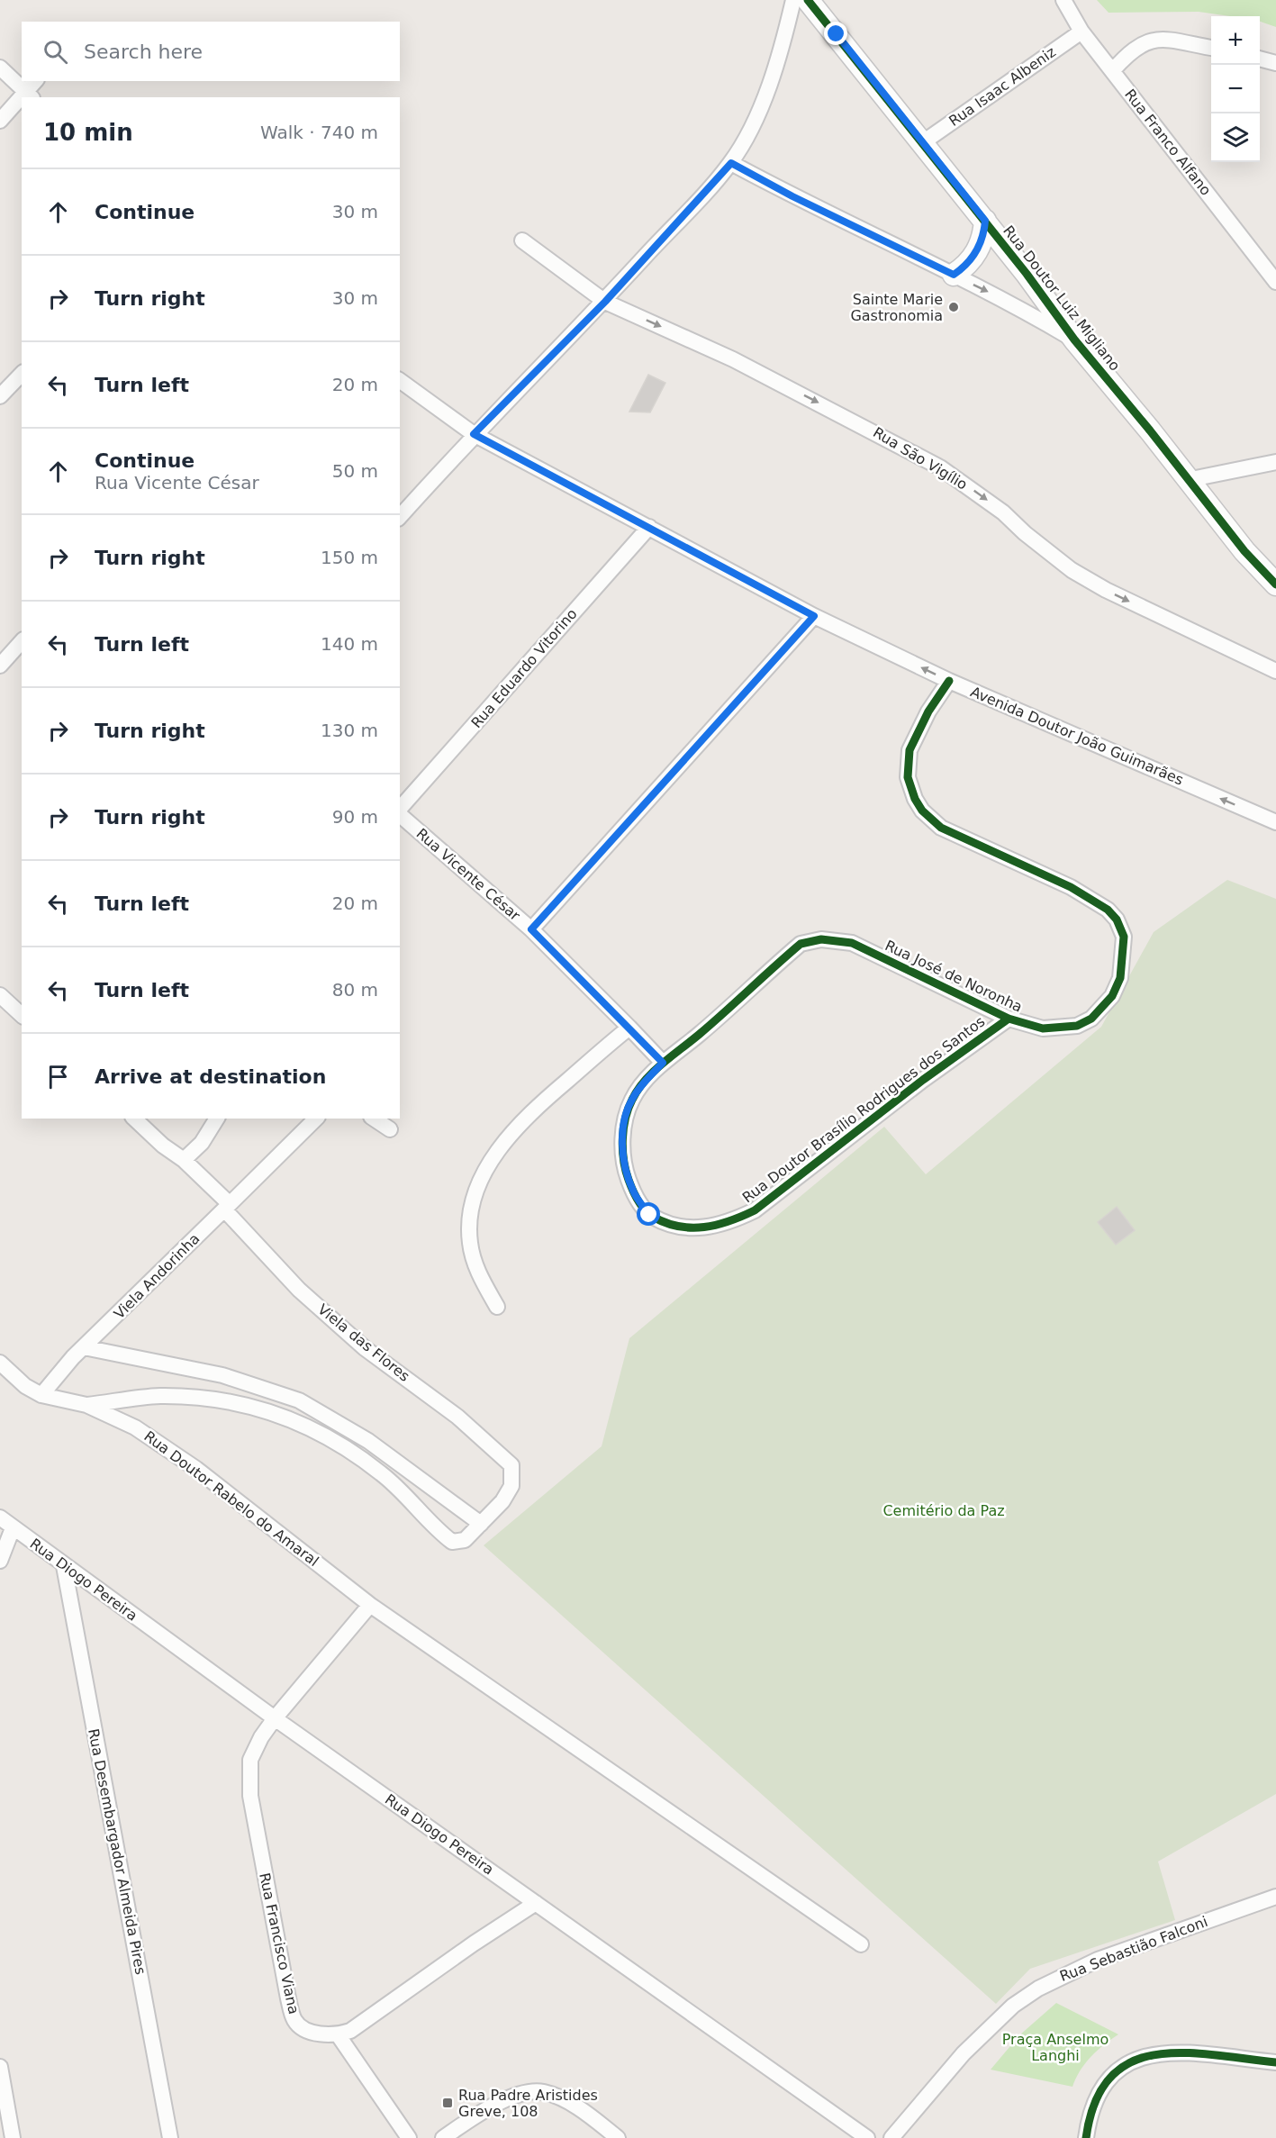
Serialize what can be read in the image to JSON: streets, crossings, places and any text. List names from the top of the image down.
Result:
{
  "streets": {
    "main road": ["Rua Doutor Luiz Migliano"],
    "street": [
      "Rua Isaac Albeniz",
      "Rua Franco Alfano",
      "Rua São Vigílio",
      "Rua Eduardo Vitorino",
      "Avenida Doutor João Guimarães",
      "Rua Vicente César",
      "Rua José de Noronha",
      "Rua Doutor Brasílio Rodrigues dos Santos",
      "Viela Andorinha",
      "Viela das Flores",
      "Rua Doutor Rabelo do Amaral",
      "Rua Diogo Pereira",
      "Rua Desembargador Almeida Pires",
      "Rua Francisco Viana",
      "Rua Sebastião Falconi"
    ]
  },
  "crossings": [
    ["Rua Isaac Albeniz", "Rua Franco Alfano"],
    ["Rua Isaac Albeniz", "Rua Doutor Luiz Migliano"],
    ["Rua Eduardo Vitorino", "Avenida Doutor João Guimarães"],
    ["Avenida Doutor João Guimarães", "Rua José de Noronha"],
    ["Rua Vicente César", "Rua José de Noronha"],
    ["Rua Vicente César", "Rua Doutor Brasílio Rodrigues dos Santos"],
    ["Rua José de Noronha", "Rua Doutor Brasílio Rodrigues dos Santos"],
    ["Viela Andorinha", "Viela das Flores"],
    ["Viela Andorinha", "Rua Doutor Rabelo do Amaral"],
    ["Rua Diogo Pereira", "Rua Desembargador Almeida Pires"],
    ["Rua Diogo Pereira", "Rua Francisco Viana"]
  ],
  "one_way": ["Rua São Vigílio", "Avenida Doutor João Guimarães"],
  "parks": ["Cemitério da Paz", "Praça Anselmo Langhi"],
  "places": {
    "other": ["Sainte Marie Gastronomia"],
    "transit": ["Rua Padre Aristides Greve, 108"]
  },
  "page": {
    "map_buttons": ["+", "−"],
    "search": "Search here",
    "heading": ["10 min", "Walk · 740 m"],
    "list": [
      ["Continue", "30 m"],
      ["Turn right", "30 m"],
      ["Turn left", "20 m"],
      ["Continue", "Rua Vicente César", "50 m"],
      ["Turn right", "150 m"],
      ["Turn left", "140 m"],
      ["Turn right", "130 m"],
      ["Turn right", "90 m"],
      ["Turn left", "20 m"],
      ["Turn left", "80 m"],
      "Arrive at destination"
    ]
  }
}
